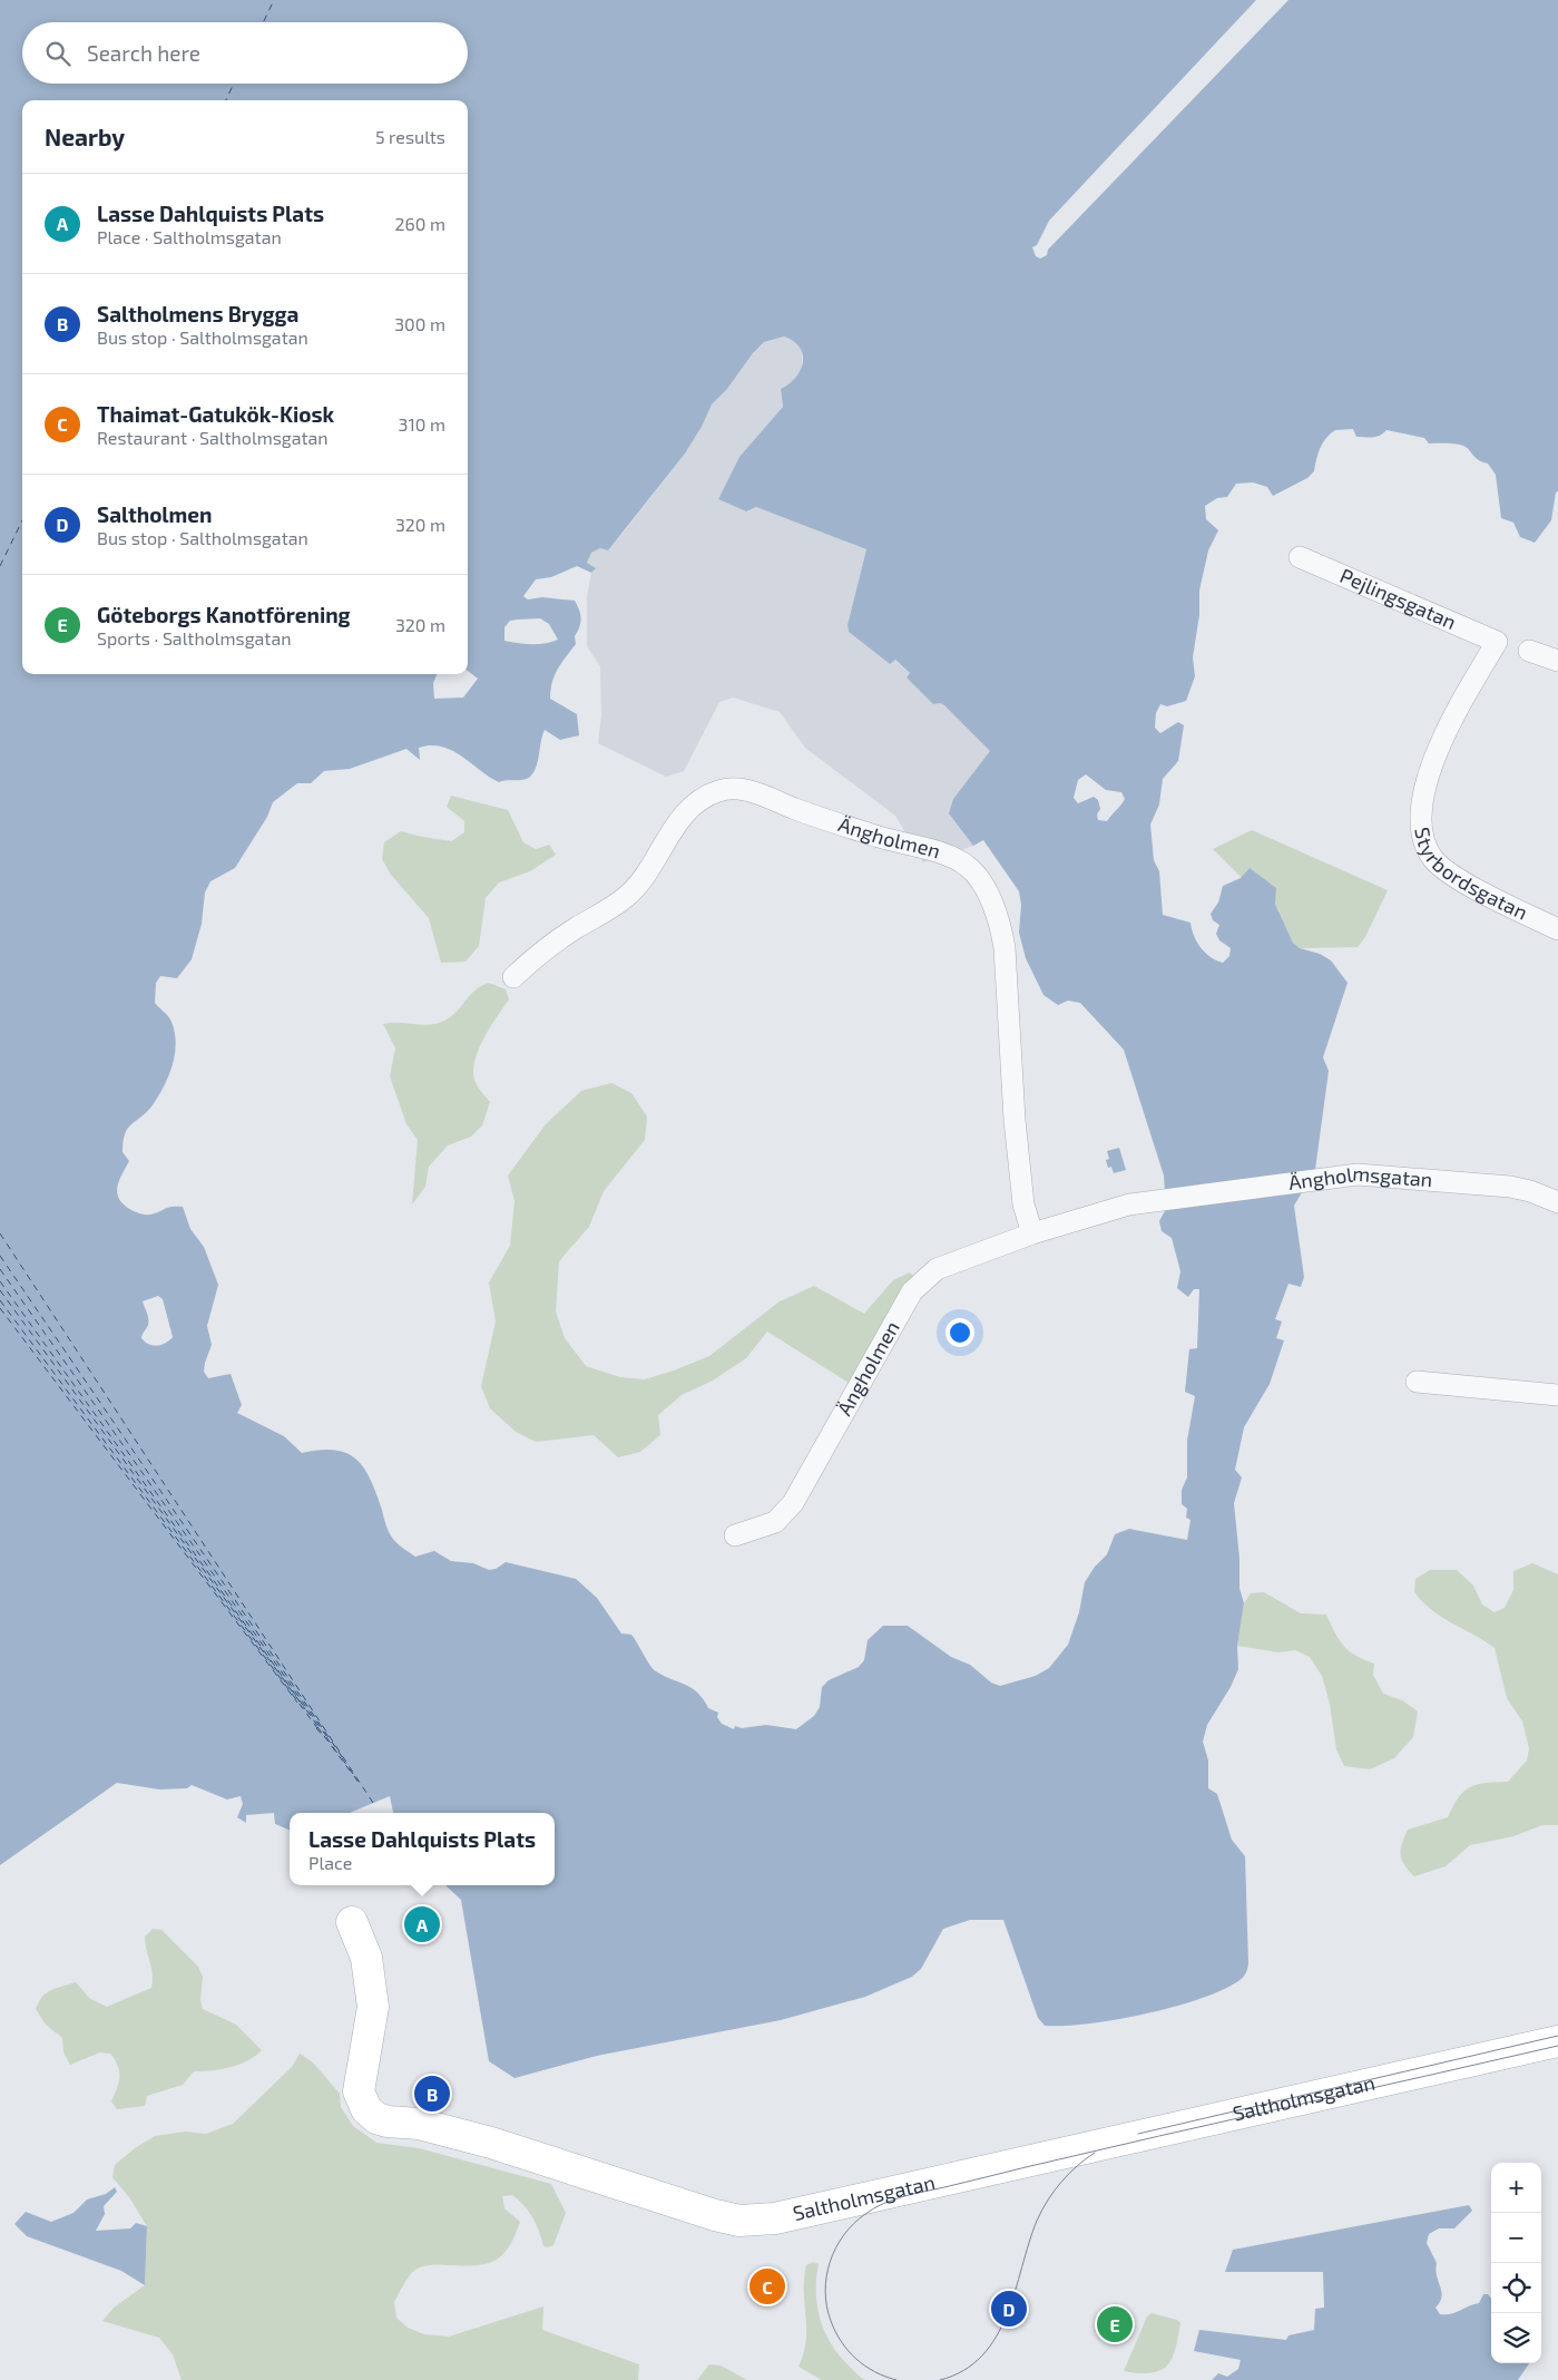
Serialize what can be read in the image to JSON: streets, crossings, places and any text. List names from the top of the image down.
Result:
{
  "streets": {
    "street": [
      "Pejlingsgatan",
      "Ängholmen",
      "Styrbordsgatan",
      "Ängholmsgatan",
      "Saltholmsgatan"
    ]
  },
  "crossings": [
    ["Pejlingsgatan", "Styrbordsgatan"],
    ["Ängholmen", "Ängholmsgatan"]
  ],
  "page": {
    "search": "Search here",
    "heading": ["Nearby", "5 results"],
    "list": [
      {
        "mark": "A",
        "name": "Lasse Dahlquists Plats",
        "note": "Place · Saltholmsgatan",
        "value": "260 m"
      },
      {
        "mark": "B",
        "name": "Saltholmens Brygga",
        "note": "Bus stop · Saltholmsgatan",
        "value": "300 m"
      },
      {
        "mark": "C",
        "name": "Thaimat-Gatukök-Kiosk",
        "note": "Restaurant · Saltholmsgatan",
        "value": "310 m"
      },
      {
        "mark": "D",
        "name": "Saltholmen",
        "note": "Bus stop · Saltholmsgatan",
        "value": "320 m"
      },
      {
        "mark": "E",
        "name": "Göteborgs Kanotförening",
        "note": "Sports · Saltholmsgatan",
        "value": "320 m"
      }
    ],
    "popup": ["Lasse Dahlquists Plats", "Place"],
    "pins": [
      "A",
      "B",
      "C",
      "D",
      "E"
    ],
    "map_buttons": ["+", "−"]
  }
}
